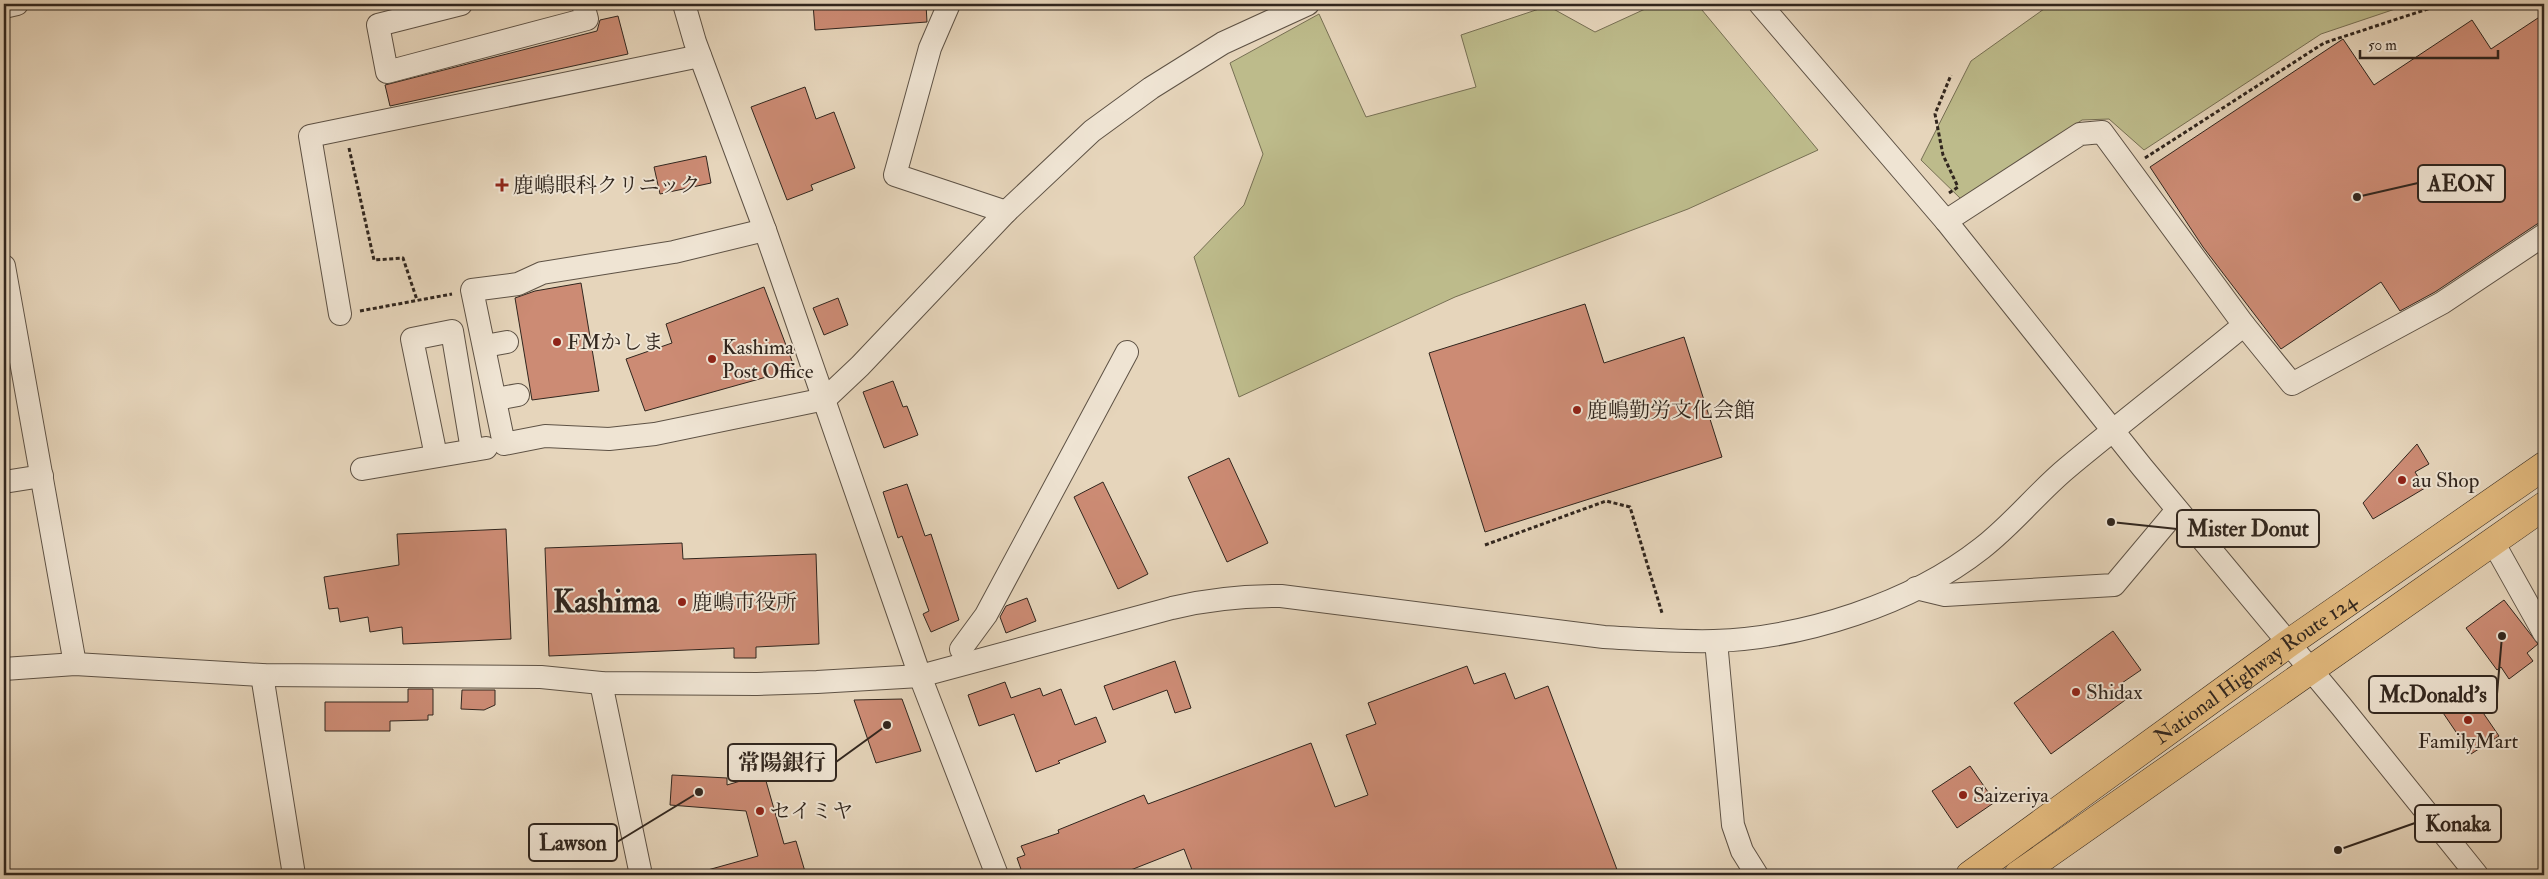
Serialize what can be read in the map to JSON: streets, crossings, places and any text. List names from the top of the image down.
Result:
{
  "streets": {
    "highway": ["National Highway Route 124"]
  },
  "districts": ["Kashima"],
  "places": {
    "health": ["鹿嶋眼科クリニック"],
    "other": [
      "AEON",
      "FMかしま",
      "Kashima Post Office",
      "鹿嶋勤労文化会館",
      "au Shop",
      "Mister Donut",
      "鹿嶋市役所",
      "McDonald's",
      "Shidax",
      "FamilyMart",
      "常陽銀行",
      "Lawson",
      "Saizeriya",
      "セイミヤ",
      "Konaka"
    ]
  },
  "scale_bar": "50 m"
}
